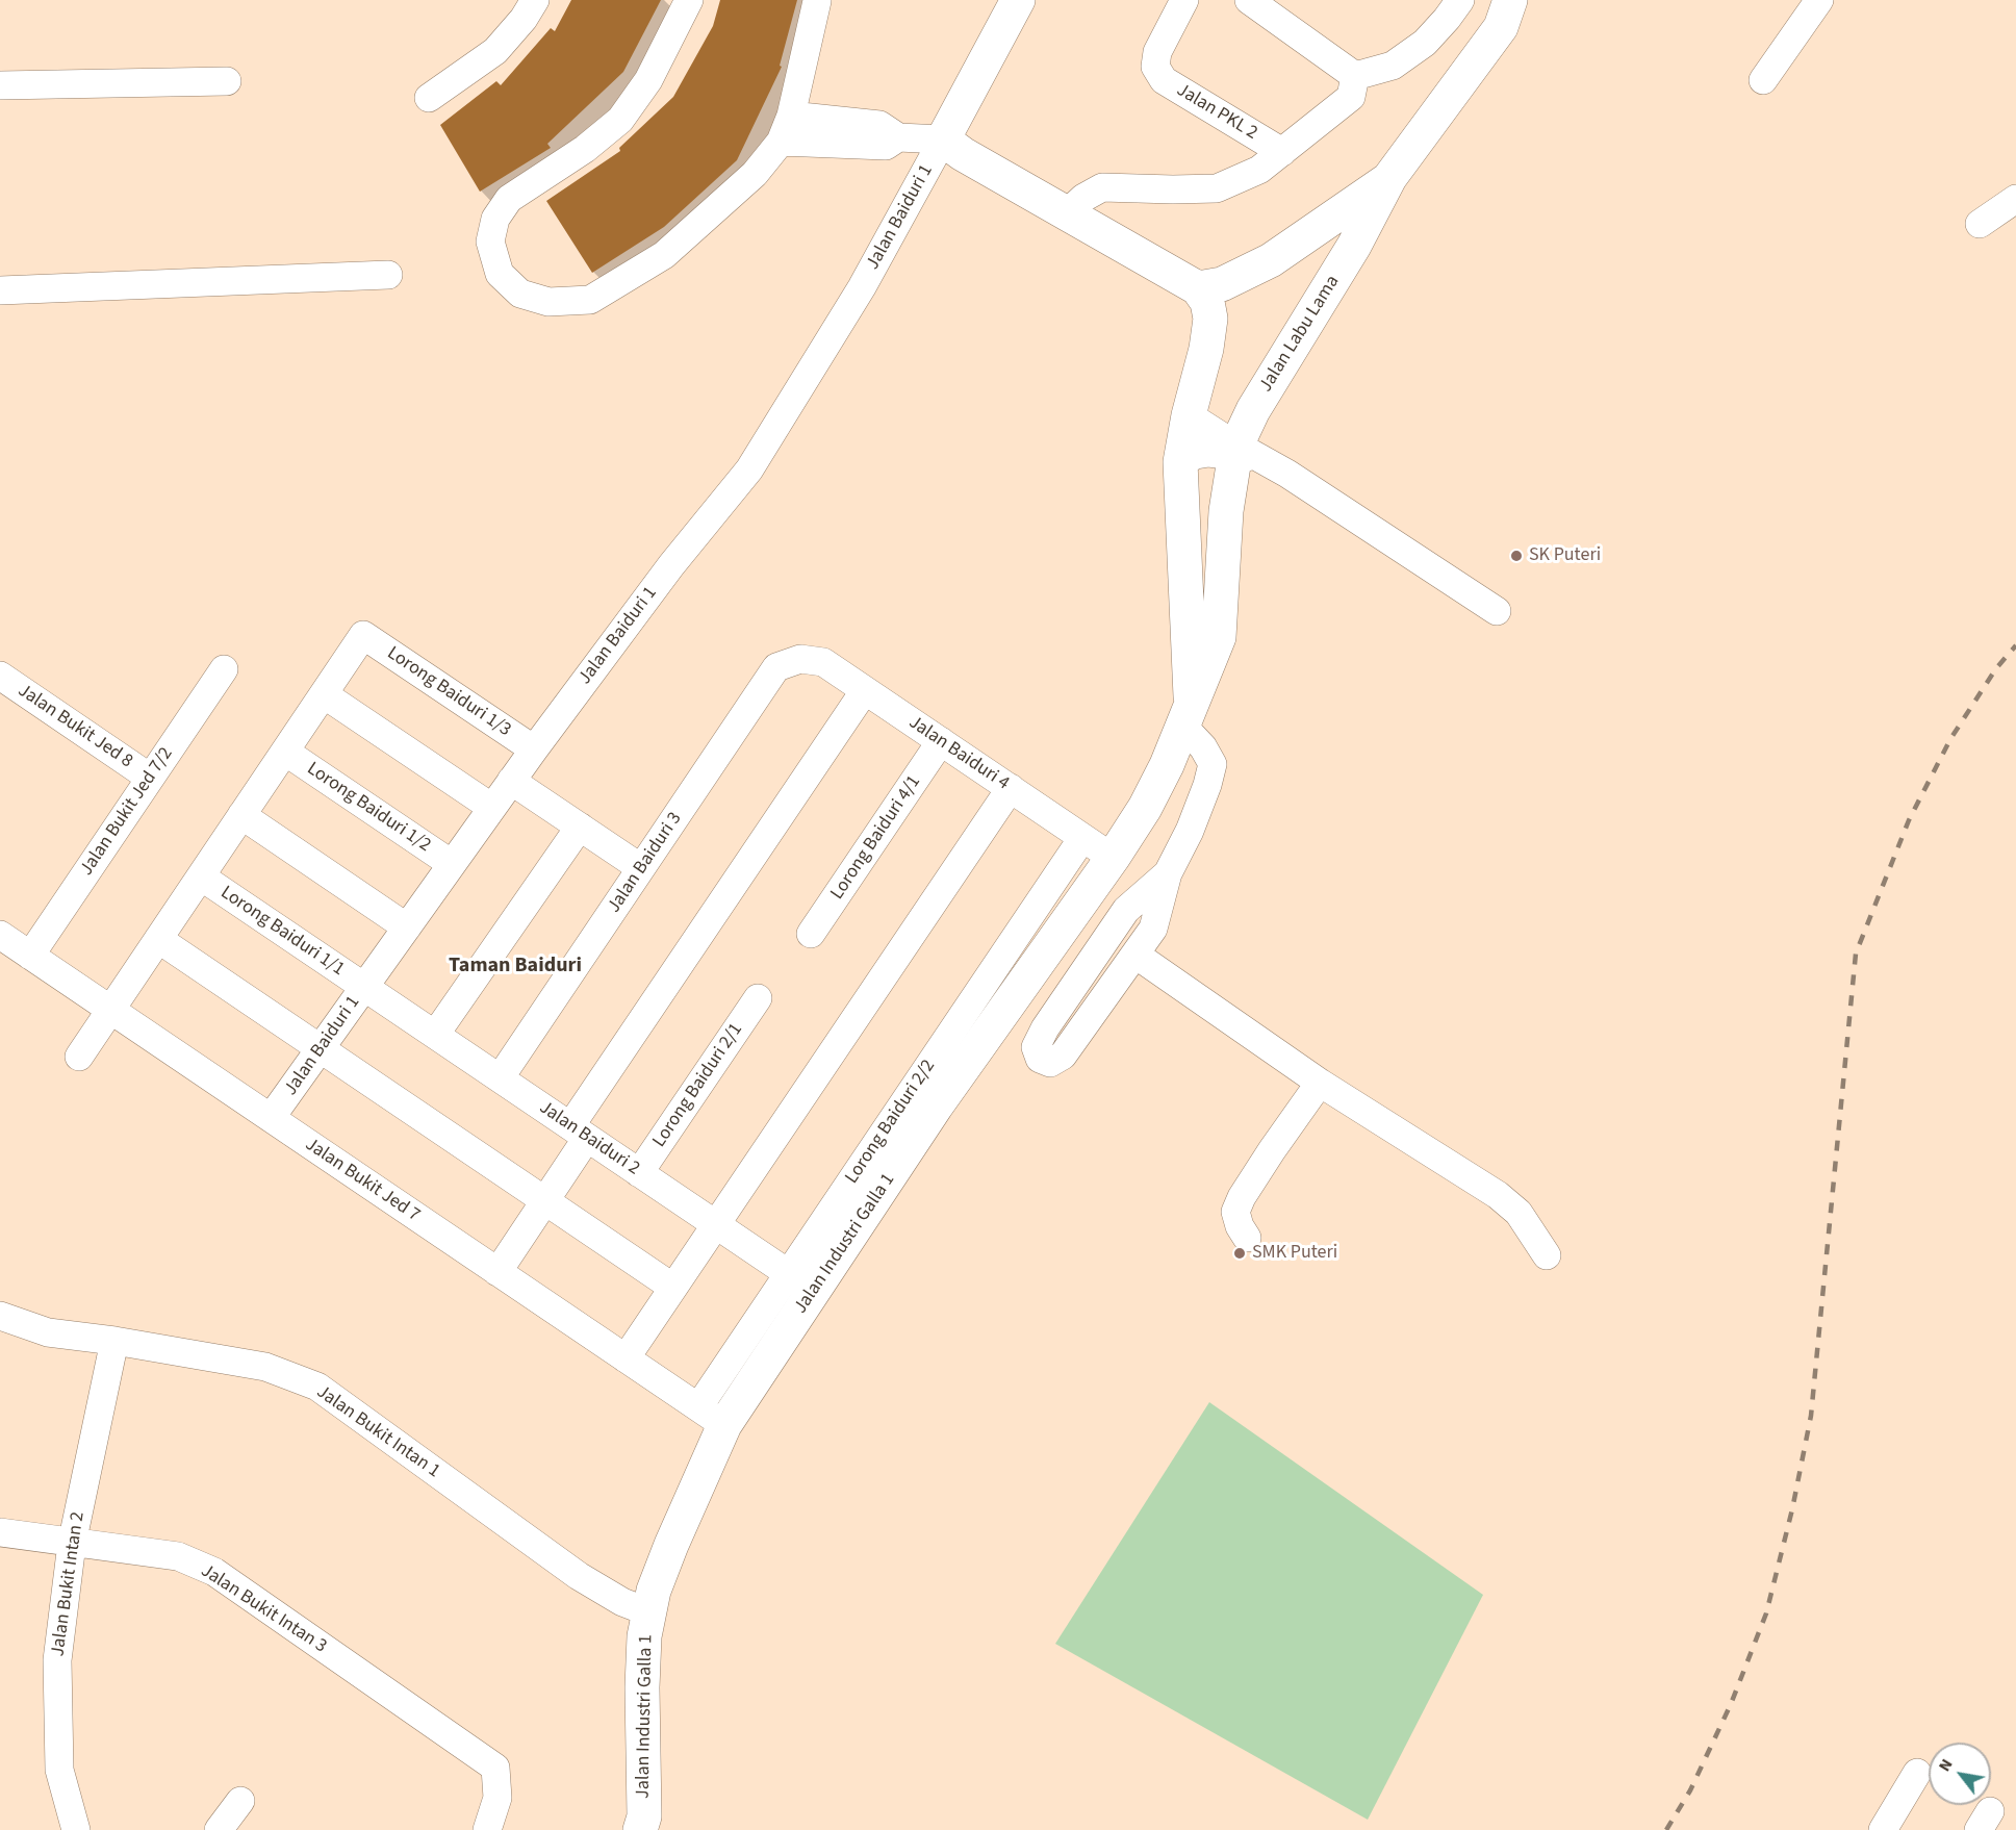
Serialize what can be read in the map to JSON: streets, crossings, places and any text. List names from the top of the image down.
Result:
{
  "streets": {
    "main road": ["Jalan Labu Lama", "Jalan Industri Galla 1"],
    "street": [
      "Jalan PKL 2",
      "Jalan Baiduri 1",
      "Lorong Baiduri 1/3",
      "Jalan Bukit Jed 8",
      "Jalan Baiduri 4",
      "Lorong Baiduri 1/2",
      "Jalan Bukit Jed 7/2",
      "Lorong Baiduri 4/1",
      "Jalan Baiduri 3",
      "Lorong Baiduri 1/1",
      "Lorong Baiduri 2/1",
      "Lorong Baiduri 2/2",
      "Jalan Baiduri 2",
      "Jalan Bukit Jed 7",
      "Jalan Bukit Intan 1",
      "Jalan Bukit Intan 2",
      "Jalan Bukit Intan 3"
    ]
  },
  "crossings": [
    ["Jalan Baiduri 1", "Lorong Baiduri 1/3"],
    ["Jalan Baiduri 1", "Lorong Baiduri 1/2"],
    ["Jalan Baiduri 1", "Lorong Baiduri 1/1"],
    ["Jalan Baiduri 1", "Jalan Baiduri 2"],
    ["Jalan Baiduri 1", "Jalan Bukit Jed 7"],
    ["Jalan Labu Lama", "Jalan Industri Galla 1"],
    ["Jalan Bukit Jed 8", "Jalan Bukit Jed 7/2"],
    ["Jalan Baiduri 4", "Lorong Baiduri 4/1"],
    ["Jalan Baiduri 4", "Jalan Baiduri 3"],
    ["Jalan Baiduri 4", "Lorong Baiduri 2/2"],
    ["Jalan Baiduri 4", "Jalan Industri Galla 1"],
    ["Jalan Bukit Jed 7/2", "Jalan Bukit Jed 7"],
    ["Jalan Baiduri 3", "Jalan Baiduri 2"],
    ["Lorong Baiduri 1/1", "Jalan Baiduri 2"],
    ["Lorong Baiduri 2/1", "Jalan Baiduri 2"],
    ["Lorong Baiduri 2/2", "Jalan Baiduri 2"],
    ["Lorong Baiduri 2/2", "Jalan Industri Galla 1"],
    ["Jalan Baiduri 2", "Jalan Industri Galla 1"],
    ["Jalan Bukit Jed 7", "Jalan Industri Galla 1"],
    ["Jalan Industri Galla 1", "Jalan Bukit Intan 1"],
    ["Jalan Bukit Intan 1", "Jalan Bukit Intan 2"],
    ["Jalan Bukit Intan 2", "Jalan Bukit Intan 3"]
  ],
  "districts": ["Taman Baiduri"],
  "places": ["SK Puteri", "SMK Puteri"],
  "north": "top left"
}
